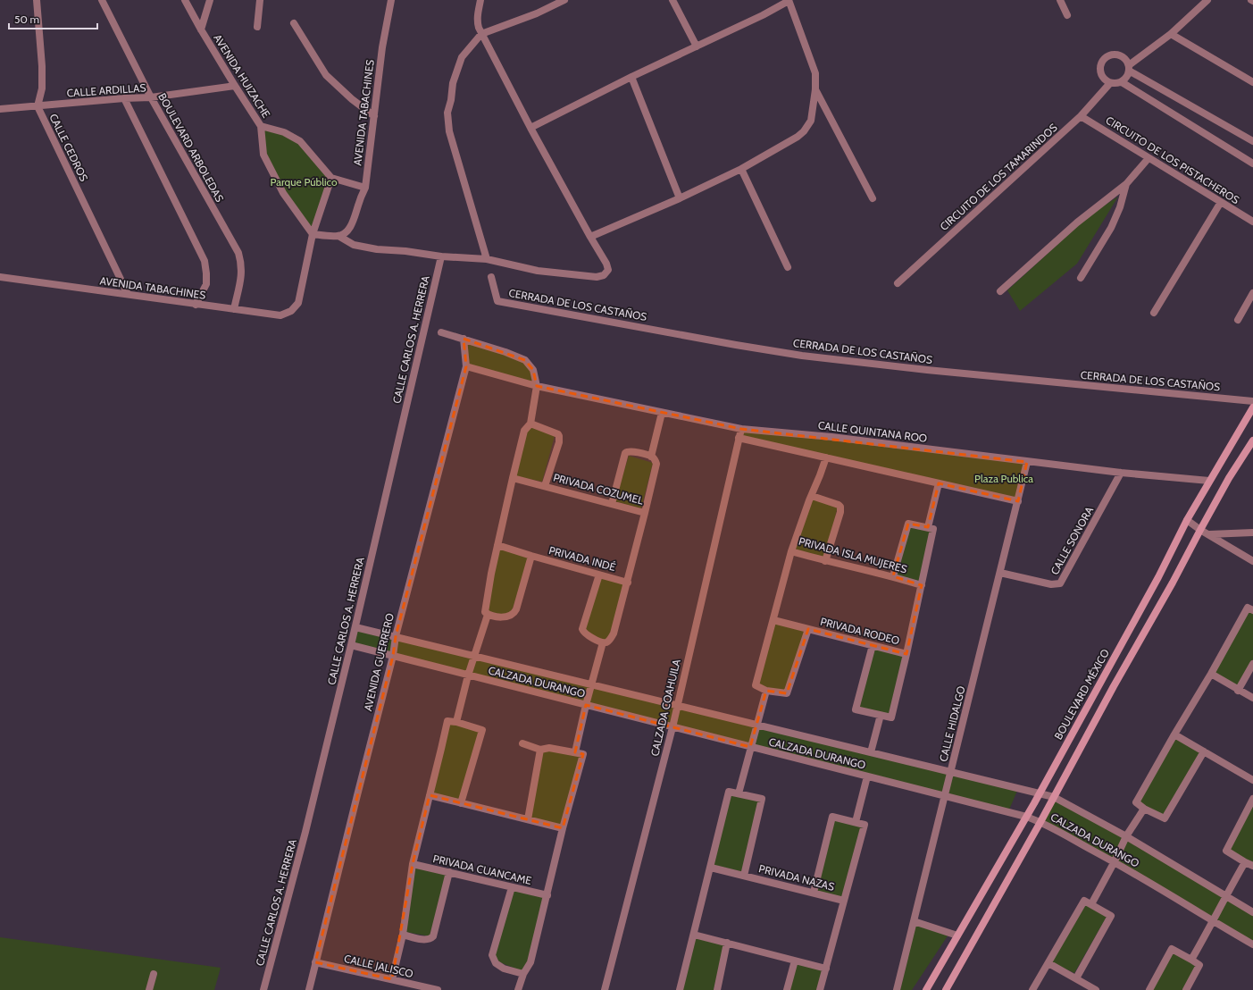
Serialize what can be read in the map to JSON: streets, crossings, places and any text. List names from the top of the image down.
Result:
{
  "streets": {
    "main road": ["BOULEVARD MÉXICO"],
    "street": [
      "AVENIDA HUIZACHE",
      "CALLE ARDILLAS",
      "AVENIDA TABACHINES",
      "CALLE CEDROS",
      "BOULEVARD ARBOLEDAS",
      "CIRCUITO DE LOS PISTACHEROS",
      "CIRCUITO DE LOS TAMARINDOS",
      "CERRADA DE LOS CASTAÑOS",
      "CALLE CARLOS A. HERRERA",
      "CALLE QUINTANA ROO",
      "PRIVADA COZUMEL",
      "CALLE SONORA",
      "PRIVADA ISLA MUJERES",
      "PRIVADA INDÉ",
      "PRIVADA RODEO",
      "AVENIDA GUERRERO",
      "CALZADA DURANGO",
      "CALZADA COAHUILA",
      "CALLE HIDALGO",
      "PRIVADA CUANCAME",
      "PRIVADA NAZAS",
      "CALLE JALISCO"
    ]
  },
  "crossings": [
    ["AVENIDA HUIZACHE", "CALLE ARDILLAS"],
    ["AVENIDA HUIZACHE", "AVENIDA TABACHINES"],
    ["CALLE ARDILLAS", "CALLE CEDROS"],
    ["CALLE ARDILLAS", "BOULEVARD ARBOLEDAS"],
    ["AVENIDA TABACHINES", "CALLE CEDROS"],
    ["AVENIDA TABACHINES", "BOULEVARD ARBOLEDAS"],
    ["CIRCUITO DE LOS PISTACHEROS", "CIRCUITO DE LOS TAMARINDOS"],
    ["CALLE CARLOS A. HERRERA", "CALZADA DURANGO"],
    ["CALLE QUINTANA ROO", "CALLE SONORA"],
    ["CALLE QUINTANA ROO", "AVENIDA GUERRERO"],
    ["CALLE QUINTANA ROO", "BOULEVARD MÉXICO"],
    ["CALLE QUINTANA ROO", "CALZADA COAHUILA"],
    ["CALLE QUINTANA ROO", "CALLE HIDALGO"],
    ["CALLE SONORA", "CALLE HIDALGO"],
    ["AVENIDA GUERRERO", "CALZADA DURANGO"],
    ["AVENIDA GUERRERO", "CALLE JALISCO"],
    ["CALZADA DURANGO", "BOULEVARD MÉXICO"],
    ["CALZADA DURANGO", "CALZADA COAHUILA"],
    ["CALZADA DURANGO", "CALLE HIDALGO"]
  ],
  "parks": ["Parque Público", "Plaza Publica"],
  "scale_bar": "50 m"
}
